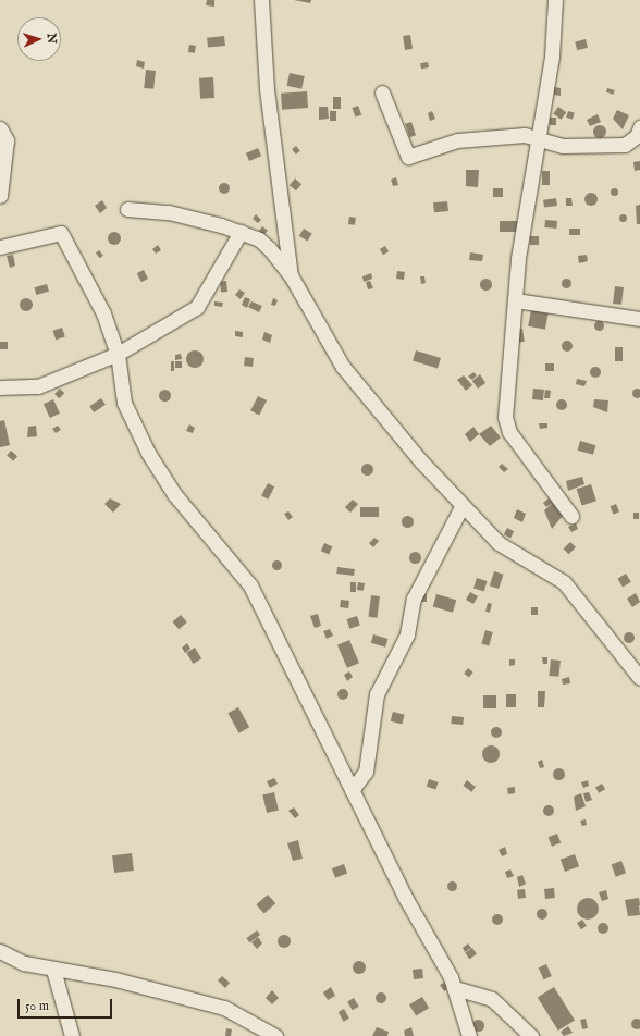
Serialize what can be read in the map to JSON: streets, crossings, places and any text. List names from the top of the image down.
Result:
{
  "scale_bar": "50 m",
  "north": "right"
}
